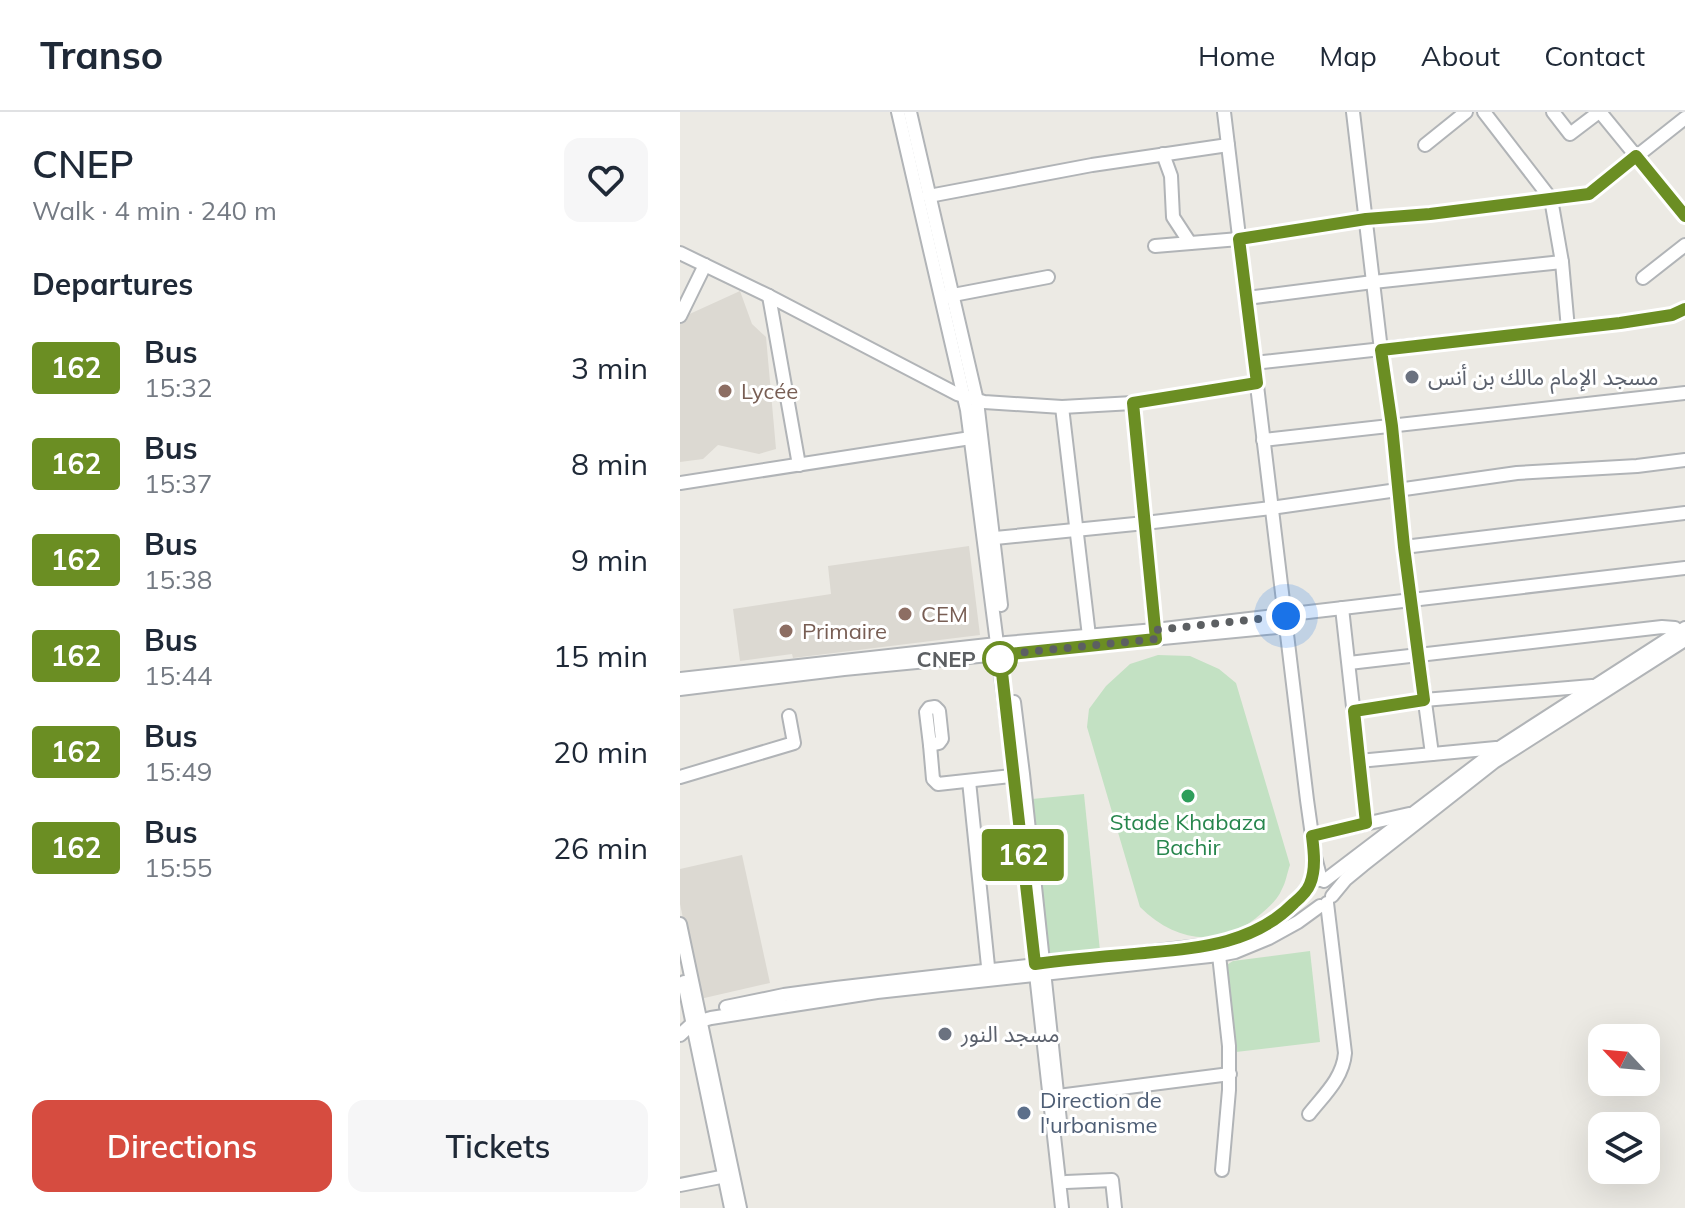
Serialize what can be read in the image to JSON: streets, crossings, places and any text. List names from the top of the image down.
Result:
{
  "places": [
    "مسجد الإمام مالك بن أنس",
    "Lycée",
    "CEM",
    "Primaire",
    "CNEP",
    "Stade Khabaza Bachir",
    "مسجد النور",
    "Direction de l'urbanisme"
  ],
  "lines": ["bus line 162"],
  "north": "top left",
  "page": {
    "header": "Transo",
    "nav": [
      "Home",
      "Map",
      "About",
      "Contact"
    ],
    "heading": [
      ["CNEP", "Walk · 4 min · 240 m"],
      "Departures"
    ],
    "on_map": "162",
    "list": [
      {
        "mark": "162",
        "name": "Bus",
        "note": "15:32",
        "value": "3 min"
      },
      {
        "mark": "162",
        "name": "Bus",
        "note": "15:37",
        "value": "8 min"
      },
      {
        "mark": "162",
        "name": "Bus",
        "note": "15:38",
        "value": "9 min"
      },
      {
        "mark": "162",
        "name": "Bus",
        "note": "15:44",
        "value": "15 min"
      },
      {
        "mark": "162",
        "name": "Bus",
        "note": "15:49",
        "value": "20 min"
      },
      {
        "mark": "162",
        "name": "Bus",
        "note": "15:55",
        "value": "26 min"
      }
    ],
    "buttons": ["Directions", "Tickets"]
  }
}
